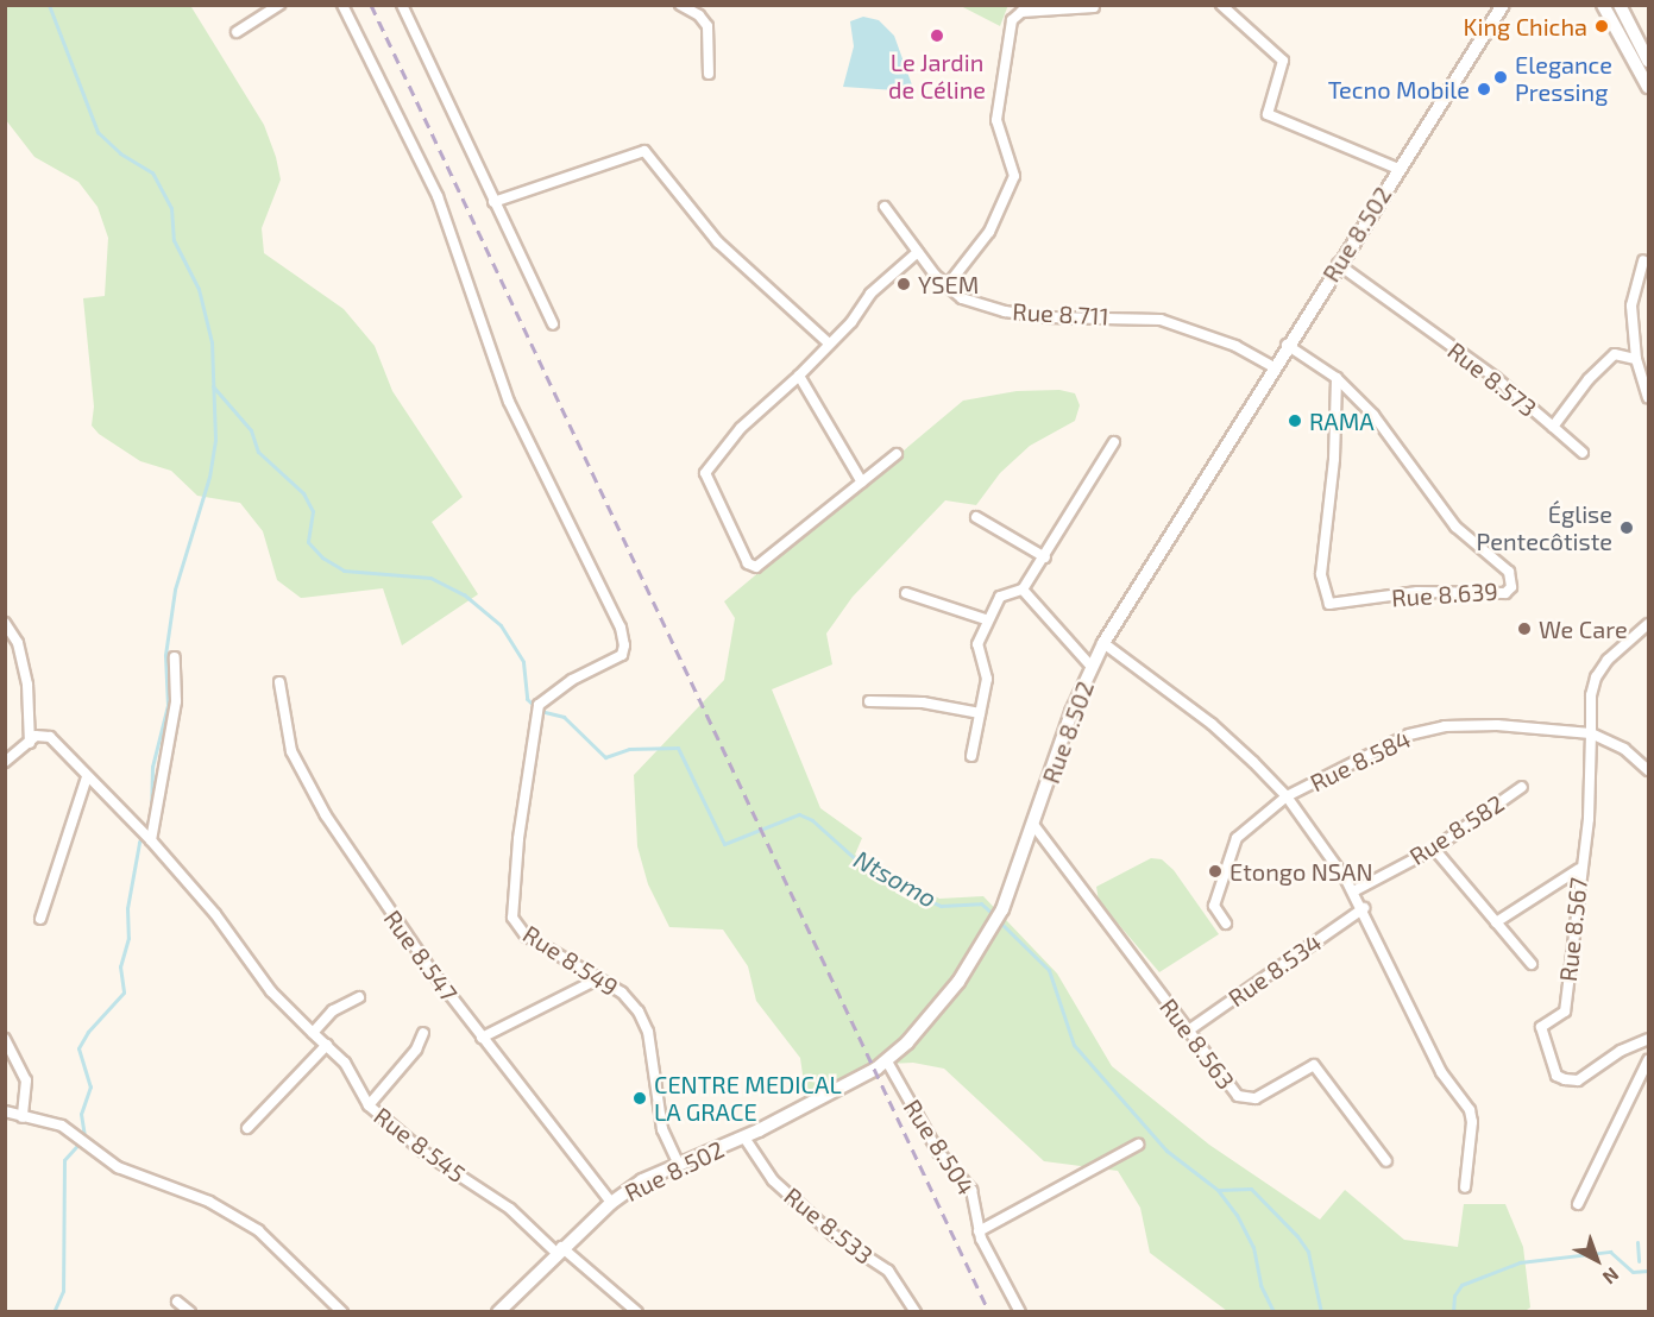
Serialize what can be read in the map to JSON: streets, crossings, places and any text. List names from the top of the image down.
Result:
{
  "streets": {
    "main road": ["Rue 8.502"],
    "street": [
      "Rue 8.711",
      "Rue 8.573",
      "Rue 8.639",
      "Rue 8.584",
      "Rue 8.582",
      "Rue 8.567",
      "Rue 8.547",
      "Rue 8.549",
      "Rue 8.534",
      "Rue 8.563",
      "Rue 8.545",
      "Rue 8.504",
      "Rue 8.533"
    ]
  },
  "crossings": [
    ["Rue 8.502", "Rue 8.711"],
    ["Rue 8.502", "Rue 8.573"],
    ["Rue 8.502", "Rue 8.639"],
    ["Rue 8.502", "Rue 8.547"],
    ["Rue 8.502", "Rue 8.549"],
    ["Rue 8.502", "Rue 8.563"],
    ["Rue 8.502", "Rue 8.545"],
    ["Rue 8.502", "Rue 8.504"],
    ["Rue 8.502", "Rue 8.533"],
    ["Rue 8.584", "Rue 8.567"],
    ["Rue 8.534", "Rue 8.563"]
  ],
  "water": ["Ntsomo"],
  "places": [
    "King Chicha",
    "Le Jardin de Céline",
    "Elegance Pressing",
    "Tecno Mobile",
    "YSEM",
    "RAMA",
    "Église Pentecôtiste",
    "We Care",
    "Etongo NSAN",
    "CENTRE MEDICAL LA GRACE"
  ],
  "north": "bottom right"
}
